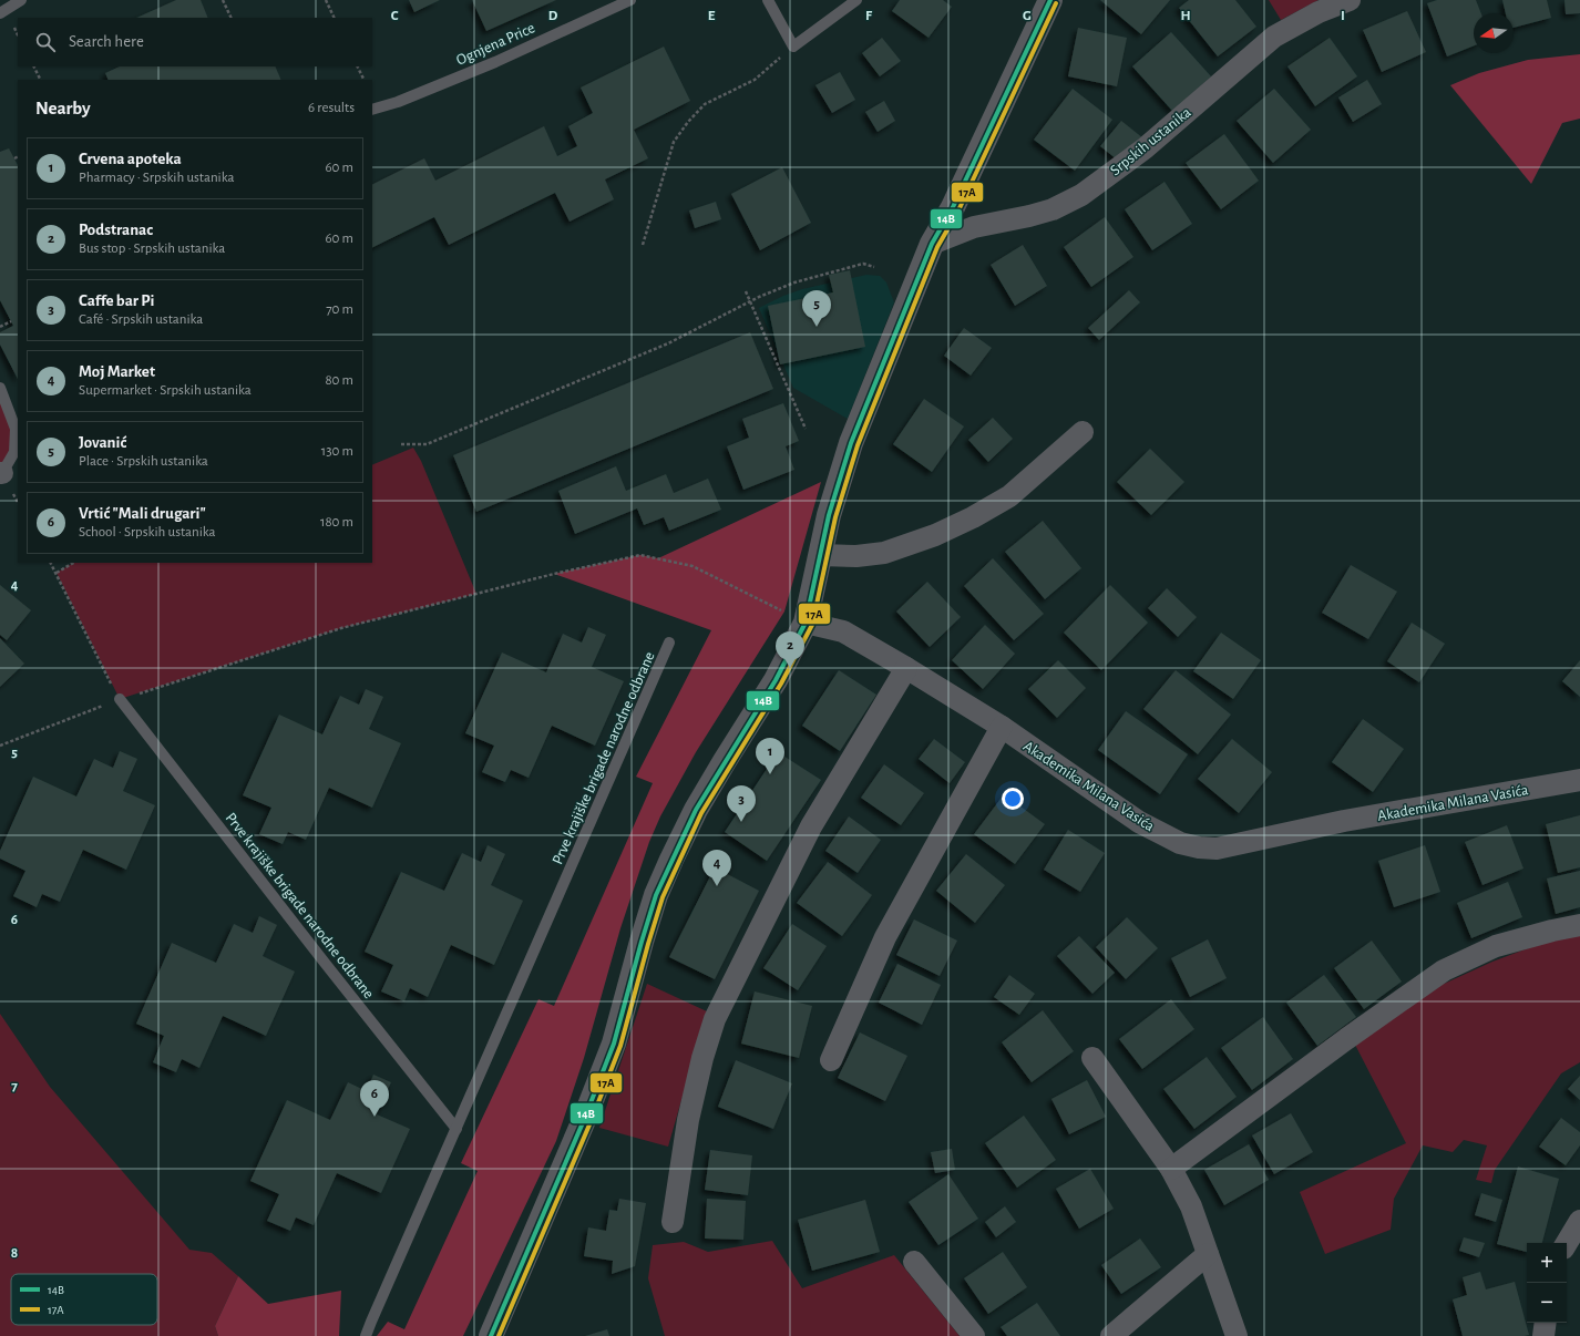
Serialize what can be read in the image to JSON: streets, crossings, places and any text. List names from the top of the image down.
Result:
{
  "streets": {
    "street": ["Srpskih ustanika", "Akademika Milana Vasića"],
    "lane": ["Ognjena Price", "Prve krajiške brigade narodne odbrane"]
  },
  "lines": ["transit line 14B", "transit line 17A"],
  "legend": ["14B", "17A"],
  "north": "left",
  "page": {
    "search": "Search here",
    "heading": ["Nearby", "6 results"],
    "list": [
      {
        "mark": "1",
        "name": "Crvena apoteka",
        "note": "Pharmacy · Srpskih ustanika",
        "value": "60 m"
      },
      {
        "mark": "2",
        "name": "Podstranac",
        "note": "Bus stop · Srpskih ustanika",
        "value": "60 m"
      },
      {
        "mark": "3",
        "name": "Caffe bar Pi",
        "note": "Café · Srpskih ustanika",
        "value": "70 m"
      },
      {
        "mark": "4",
        "name": "Moj Market",
        "note": "Supermarket · Srpskih ustanika",
        "value": "80 m"
      },
      {
        "mark": "5",
        "name": "Jovanić",
        "note": "Place · Srpskih ustanika",
        "value": "130 m"
      },
      {
        "mark": "6",
        "name": "Vrtić \"Mali drugari\"",
        "note": "School · Srpskih ustanika",
        "value": "180 m"
      }
    ],
    "pins": [
      "5",
      "2",
      "1",
      "3",
      "4",
      "6"
    ],
    "map_buttons": ["+", "−"]
  },
  "grid": {
    "columns": [
      "C",
      "D",
      "E",
      "F",
      "G",
      "H",
      "I"
    ],
    "rows": [
      "4",
      "5",
      "6",
      "7",
      "8"
    ]
  }
}
